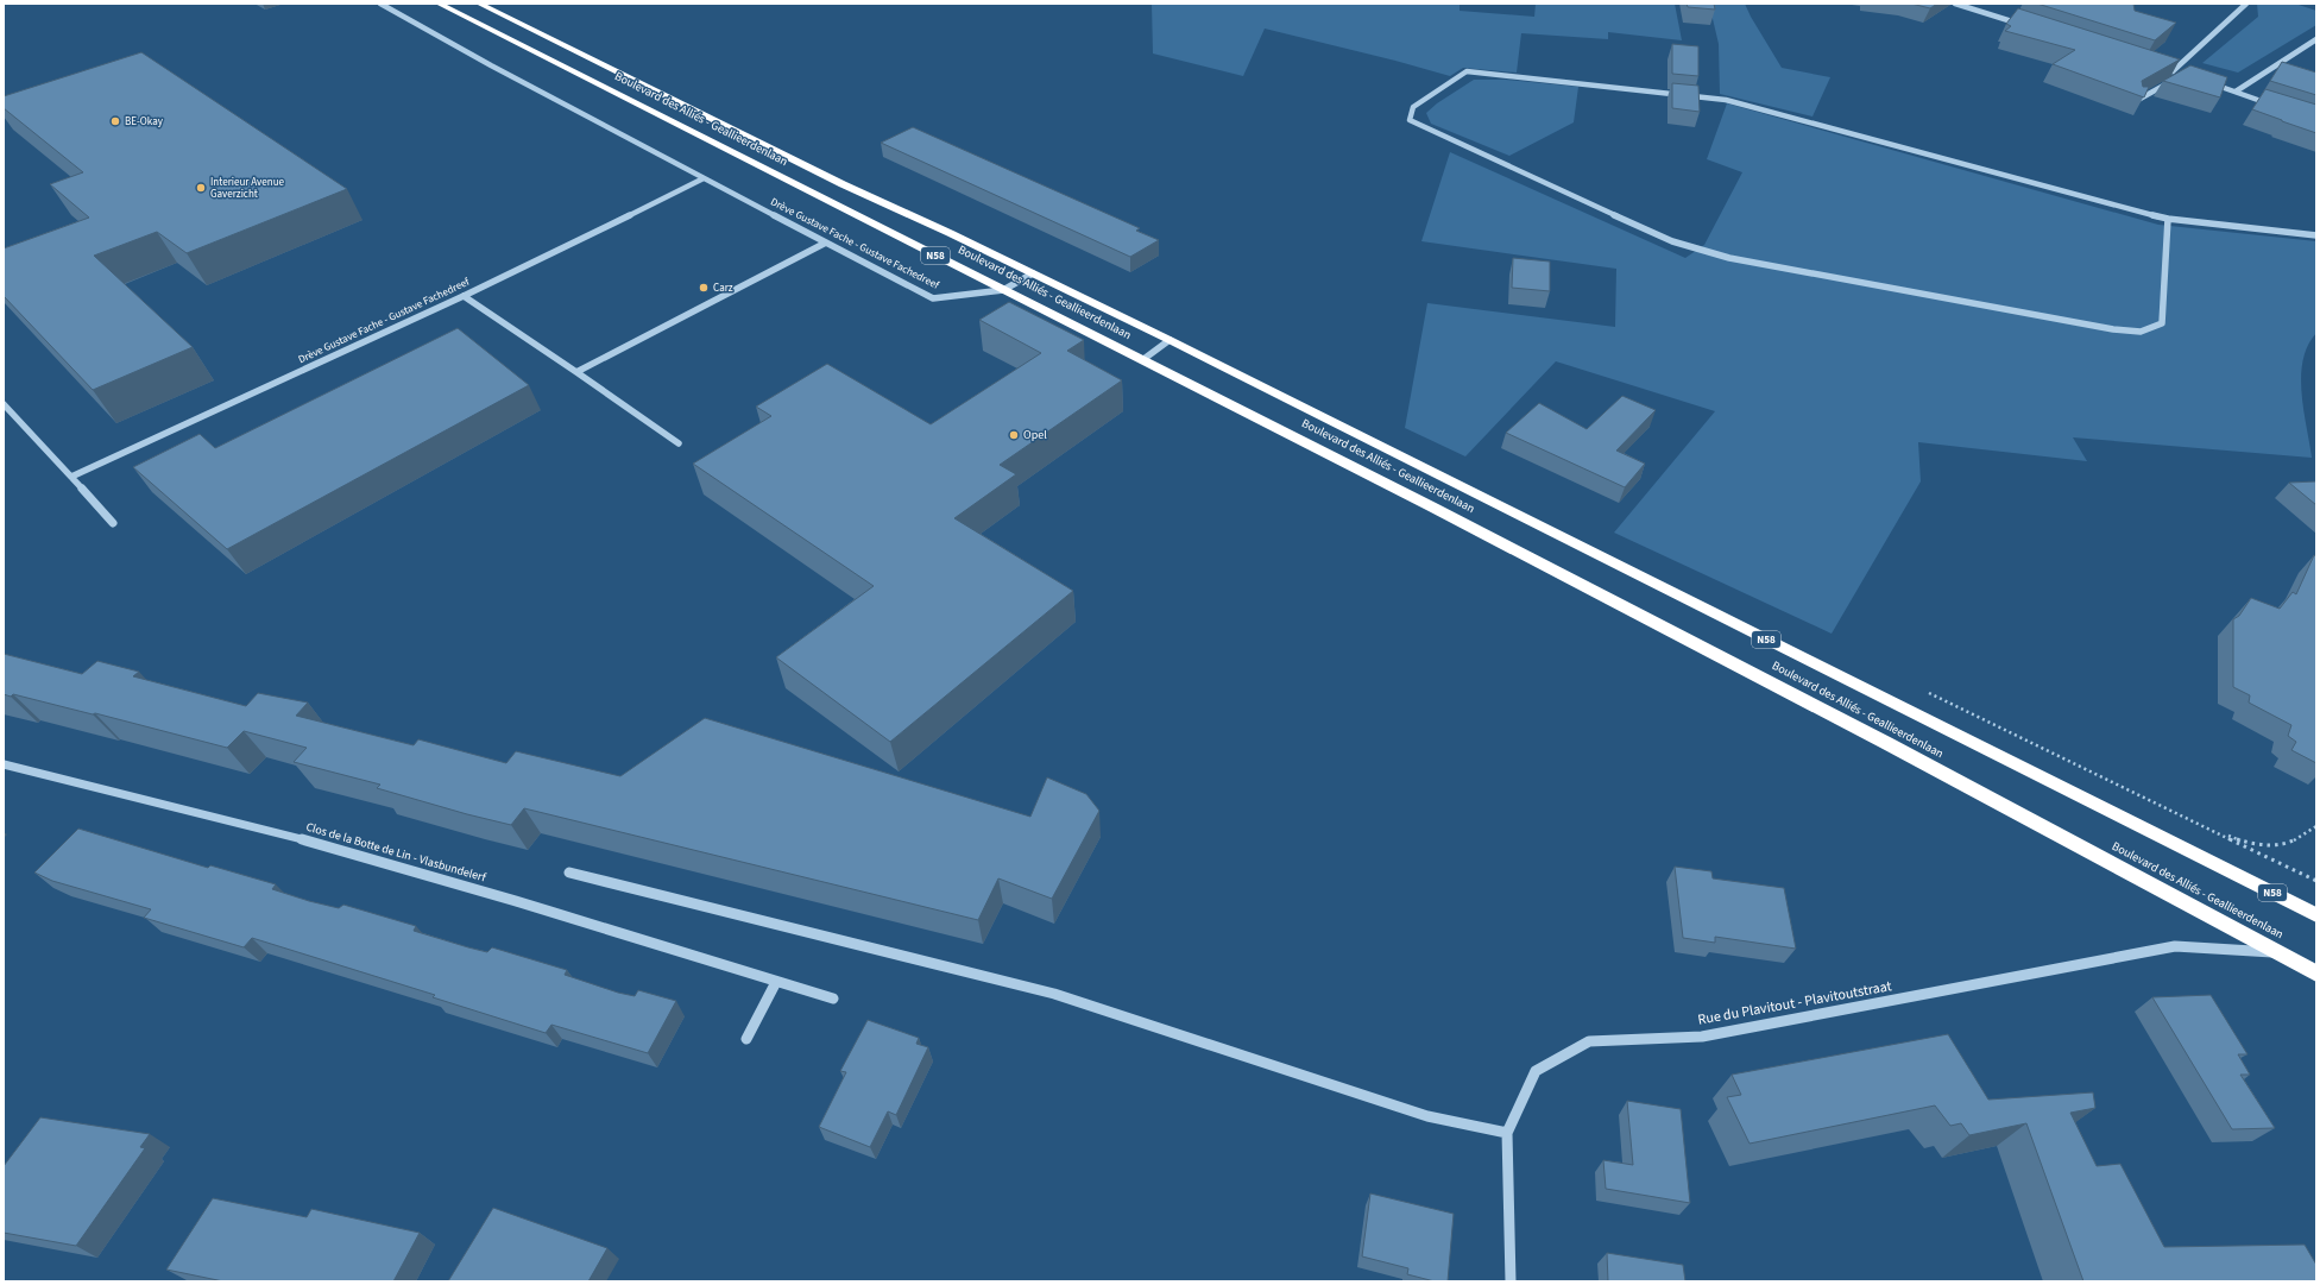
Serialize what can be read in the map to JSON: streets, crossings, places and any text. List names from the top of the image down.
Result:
{
  "streets": {
    "highway": ["Boulevard des Alliés - Geallieerdenlaan", "N58"],
    "street": ["Drève Gustave Fache - Gustave Fachedreef", "Clos de la Botte de Lin - Vlasbundelerf", "Rue du Plavitout - Plavitoutstraat"]
  },
  "crossings": [
    ["Boulevard des Alliés - Geallieerdenlaan", "Drève Gustave Fache - Gustave Fachedreef"],
    ["Boulevard des Alliés - Geallieerdenlaan", "Rue du Plavitout - Plavitoutstraat"]
  ],
  "places": [
    "BE-Okay",
    "Interieur Avenue Gaverzicht",
    "Carz",
    "Opel"
  ]
}
